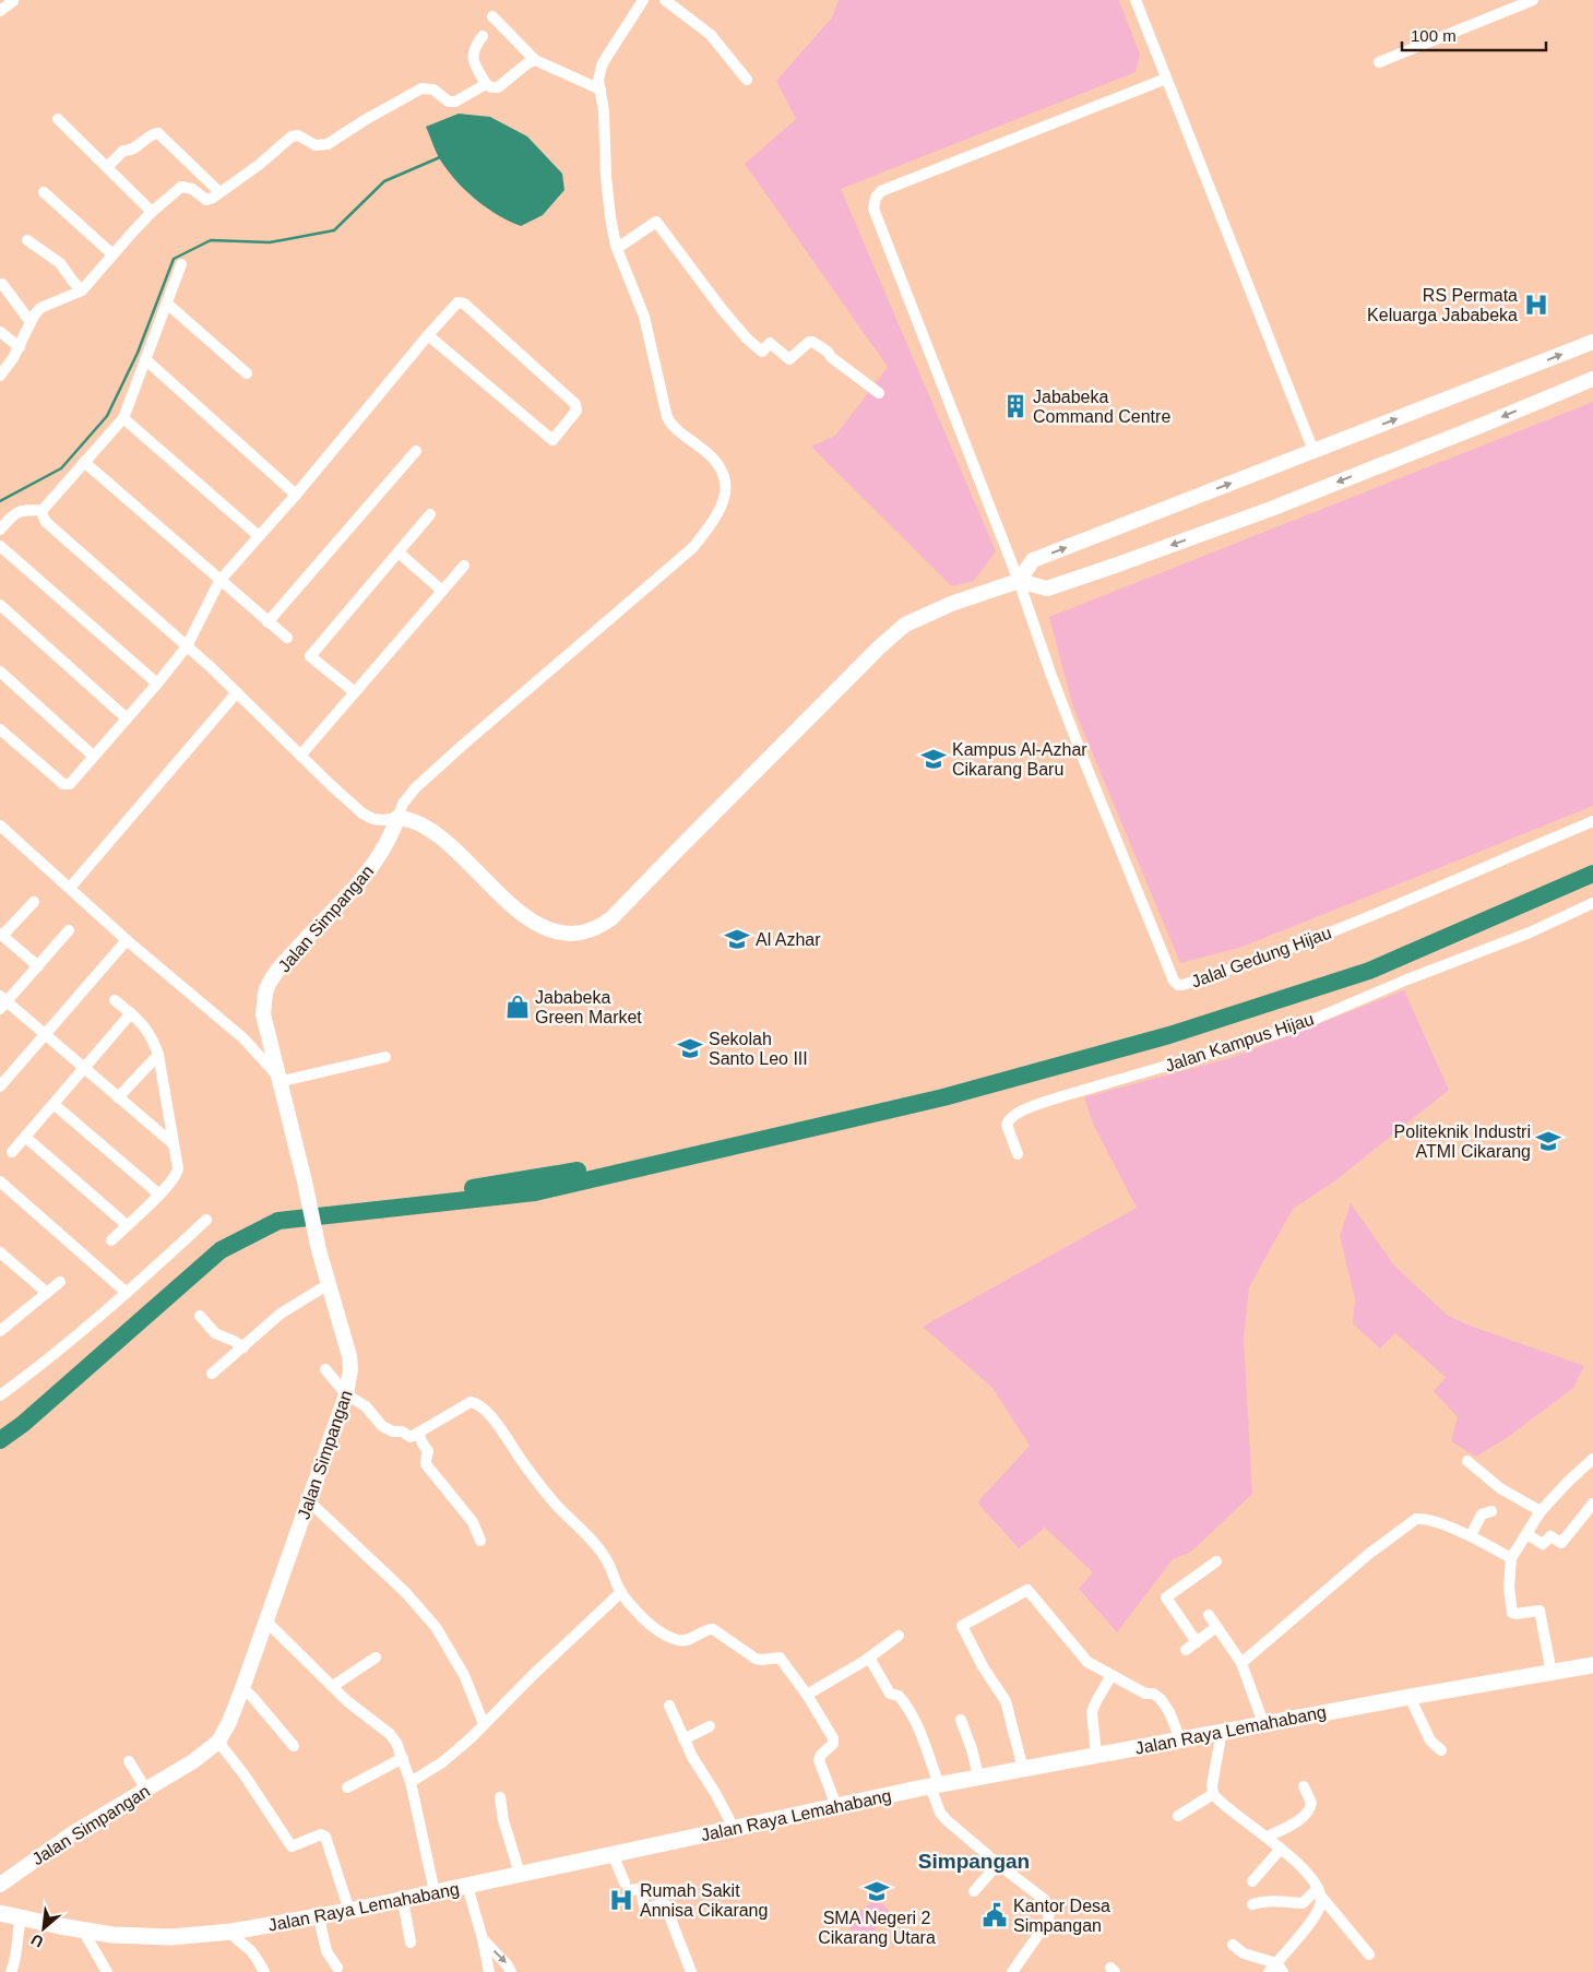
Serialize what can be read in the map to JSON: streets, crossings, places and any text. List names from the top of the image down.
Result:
{
  "streets": {
    "main road": ["Jalan Raya Lemahabang"],
    "street": ["Jalan Simpangan", "Jalal Gedung Hijau", "Jalan Kampus Hijau"]
  },
  "districts": ["Simpangan"],
  "places": {
    "hospital": ["RS Permata Keluarga Jababeka", "Rumah Sakit Annisa Cikarang"],
    "building": ["Jababeka Command Centre"],
    "school or university": [
      "Kampus Al-Azhar Cikarang Baru",
      "Al Azhar",
      "Sekolah Santo Leo III",
      "Politeknik Industri ATMI Cikarang",
      "SMA Negeri 2 Cikarang Utara"
    ],
    "shop": ["Jababeka Green Market"],
    "public building": ["Kantor Desa Simpangan"]
  },
  "scale_bar": "100 m",
  "north": "bottom left"
}
